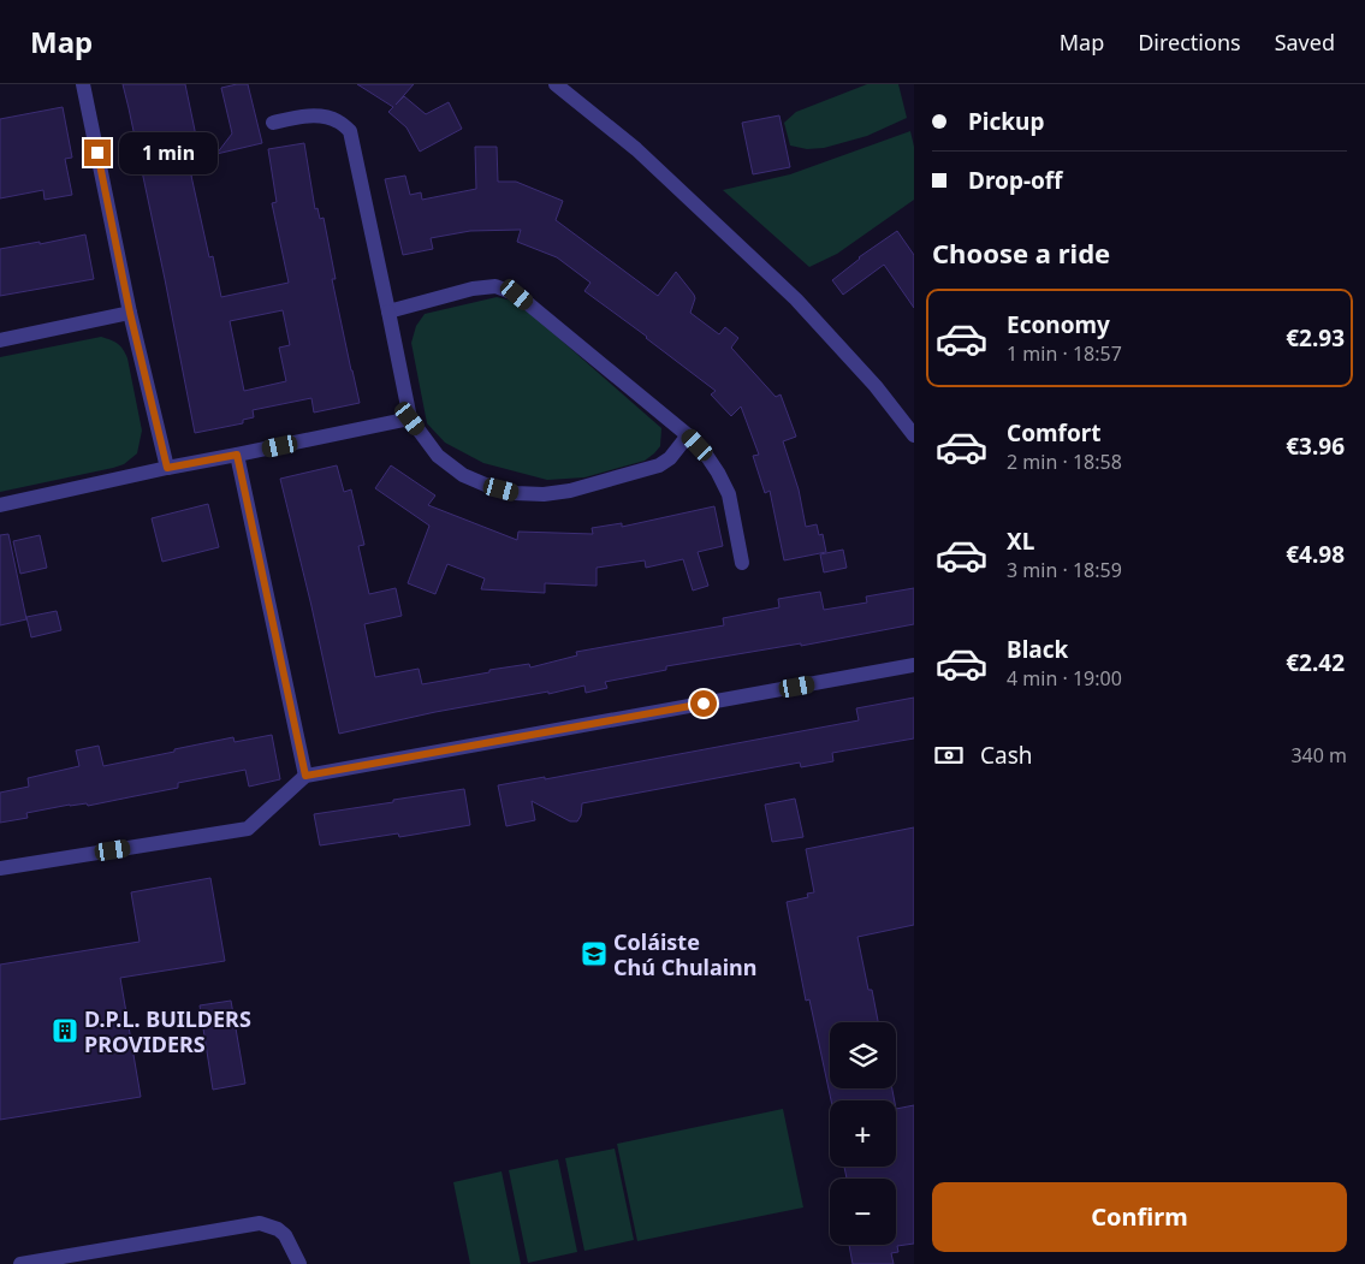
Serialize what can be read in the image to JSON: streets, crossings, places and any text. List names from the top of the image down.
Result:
{
  "places": {
    "school or university": ["Coláiste Chú Chulainn"],
    "building": ["D.P.L. BUILDERS PROVIDERS"]
  },
  "page": {
    "header": "Map",
    "nav": ["Map", "Directions", "Saved"],
    "banner": ["Pickup", "Drop-off"],
    "bubble": "1 min",
    "heading": "Choose a ride",
    "list": [
      {
        "name": "Economy",
        "note": "1 min · 18:57",
        "value": "€2.93"
      },
      {
        "name": "Comfort",
        "note": "2 min · 18:58",
        "value": "€3.96"
      },
      {
        "name": "XL",
        "note": "3 min · 18:59",
        "value": "€4.98"
      },
      {
        "name": "Black",
        "note": "4 min · 19:00",
        "value": "€2.42"
      }
    ],
    "pay": ["Cash", "340 m"],
    "map_buttons": ["+", "−"],
    "buttons": "Confirm"
  }
}
